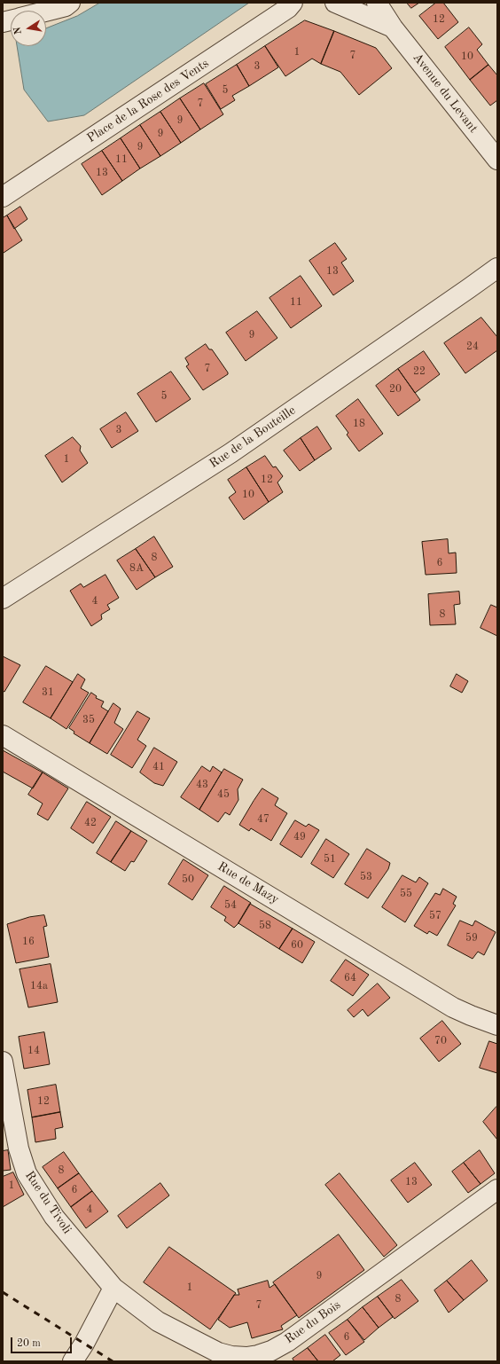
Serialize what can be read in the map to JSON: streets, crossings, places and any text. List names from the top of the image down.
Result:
{
  "streets": {
    "street": [
      "Avenue du Levant",
      "Place de la Rose des Vents",
      "Rue de la Bouteille",
      "Rue de Mazy",
      "Rue du Tivoli",
      "Rue du Bois"
    ]
  },
  "crossings": [
    ["Rue du Tivoli", "Rue du Bois"]
  ],
  "house_numbers": [
    "12",
    "1",
    "7",
    "10",
    "3",
    "5",
    "7",
    "9",
    "9",
    "9",
    "11",
    "13",
    "13",
    "11",
    "9",
    "24",
    "7",
    "22",
    "20",
    "5",
    "18",
    "3",
    "1",
    "12",
    "10",
    "8",
    "6",
    "8A",
    "4",
    "8",
    "31",
    "35",
    "41",
    "43",
    "45",
    "47",
    "42",
    "49",
    "51",
    "53",
    "50",
    "55",
    "54",
    "57",
    "58",
    "59",
    "16",
    "60",
    "64",
    "14a",
    "70",
    "14",
    "12",
    "8",
    "13",
    "1",
    "6",
    "4",
    "9",
    "1",
    "8",
    "7",
    "6"
  ],
  "scale_bar": "20 m",
  "north": "left"
}
